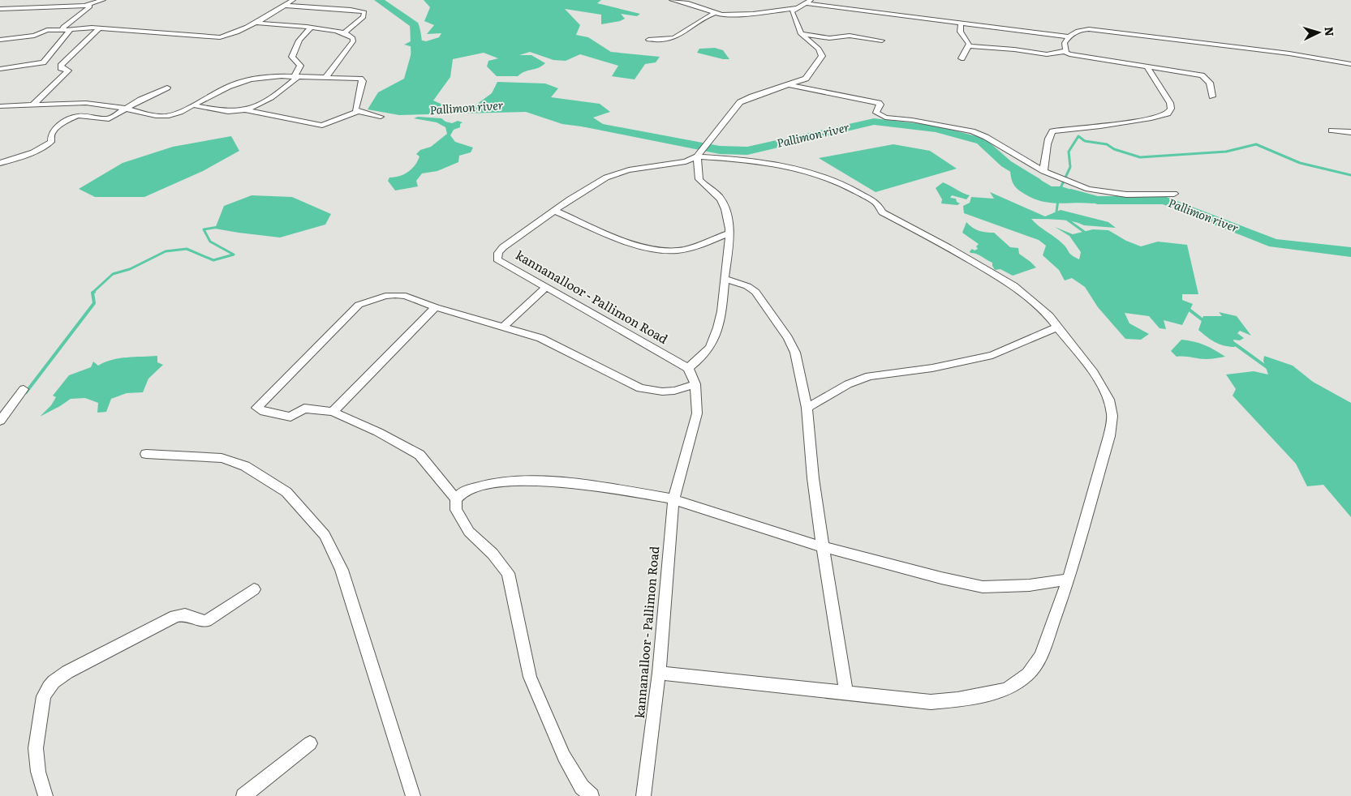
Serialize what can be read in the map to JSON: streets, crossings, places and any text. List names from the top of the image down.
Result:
{
  "streets": {
    "street": ["kannanalloor - Pallimon Road"]
  },
  "water": ["Pallimon river"],
  "north": "right"
}
